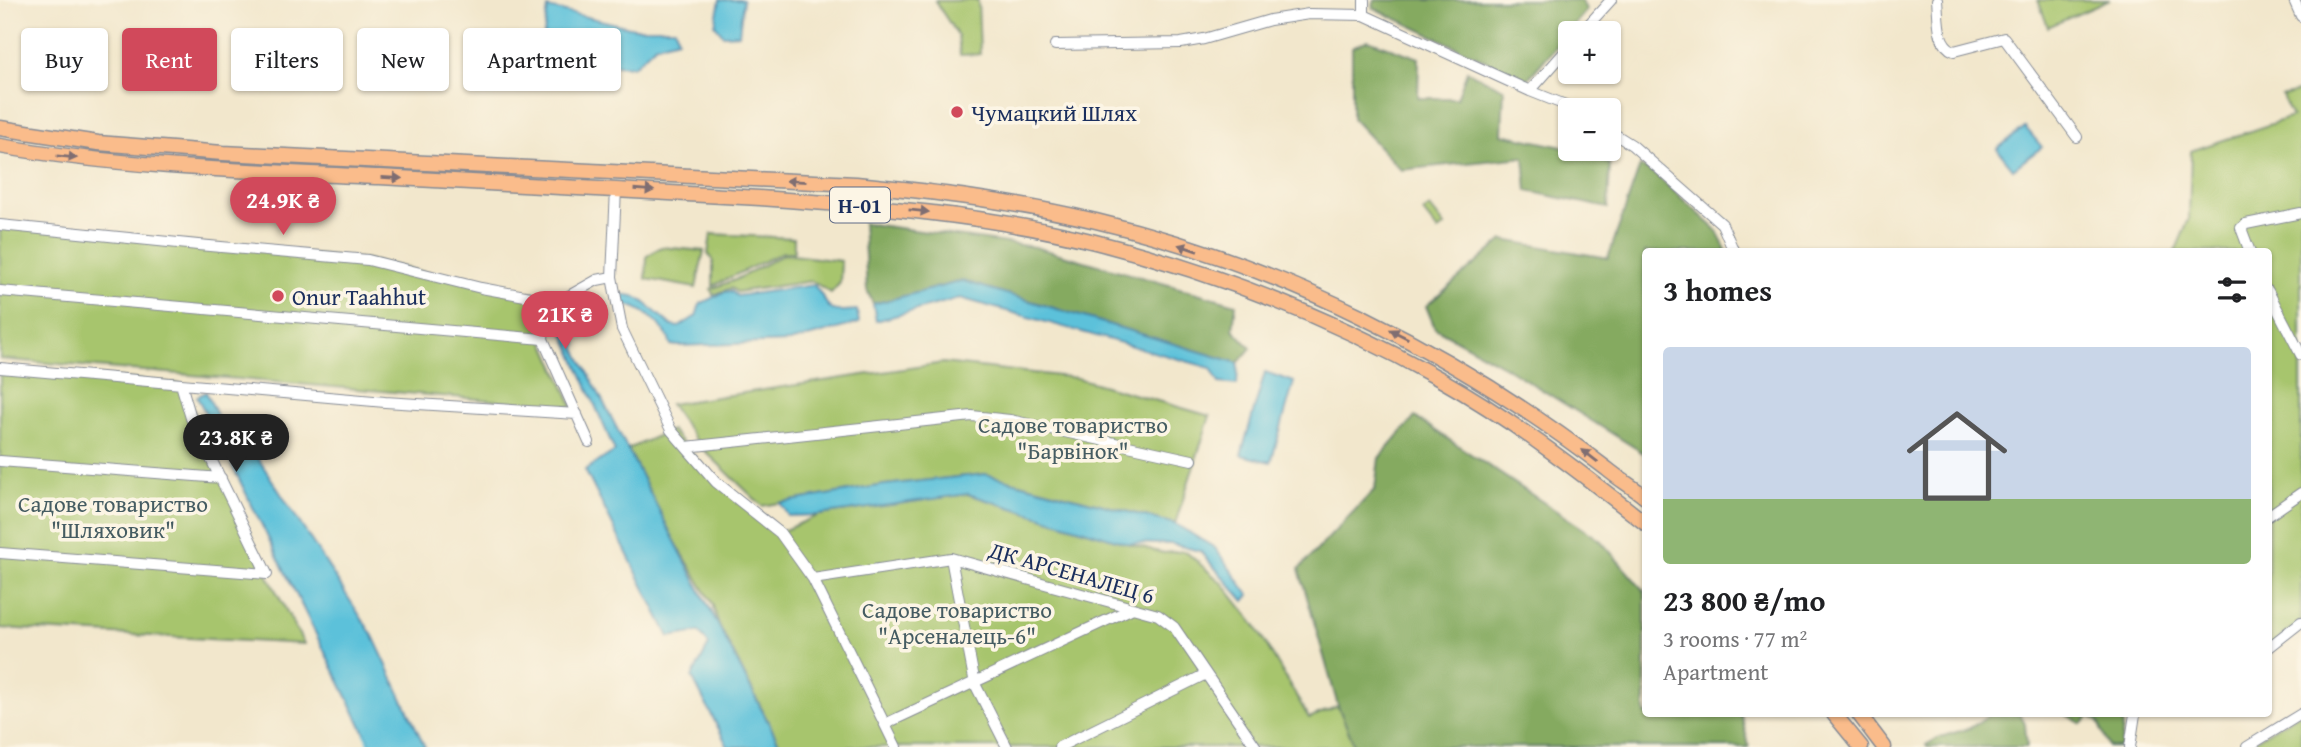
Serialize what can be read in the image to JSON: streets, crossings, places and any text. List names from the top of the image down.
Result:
{
  "streets": {
    "main road": ["Н-01"],
    "street": ["ДК АРСЕНАЛЕЦ 6"]
  },
  "parks": ["Садове товариство \"Барвінок\"", "Садове товариство \"Шляховик\"", "Садове товариство \"Арсеналець-6\""],
  "places": ["Чумацкий Шлях", "Onur Taahhut"],
  "page": {
    "map_buttons": ["+", "−"],
    "chip": [
      "Buy",
      "Rent",
      "Filters",
      "New",
      "Apartment"
    ],
    "price": ["24.9K ₴", "21K ₴", "23.8K ₴"],
    "heading": "3 homes",
    "list": [
      {
        "name": "23 800 ₴/mo",
        "note": "3 rooms · 77 m² · Apartment"
      }
    ]
  }
}
